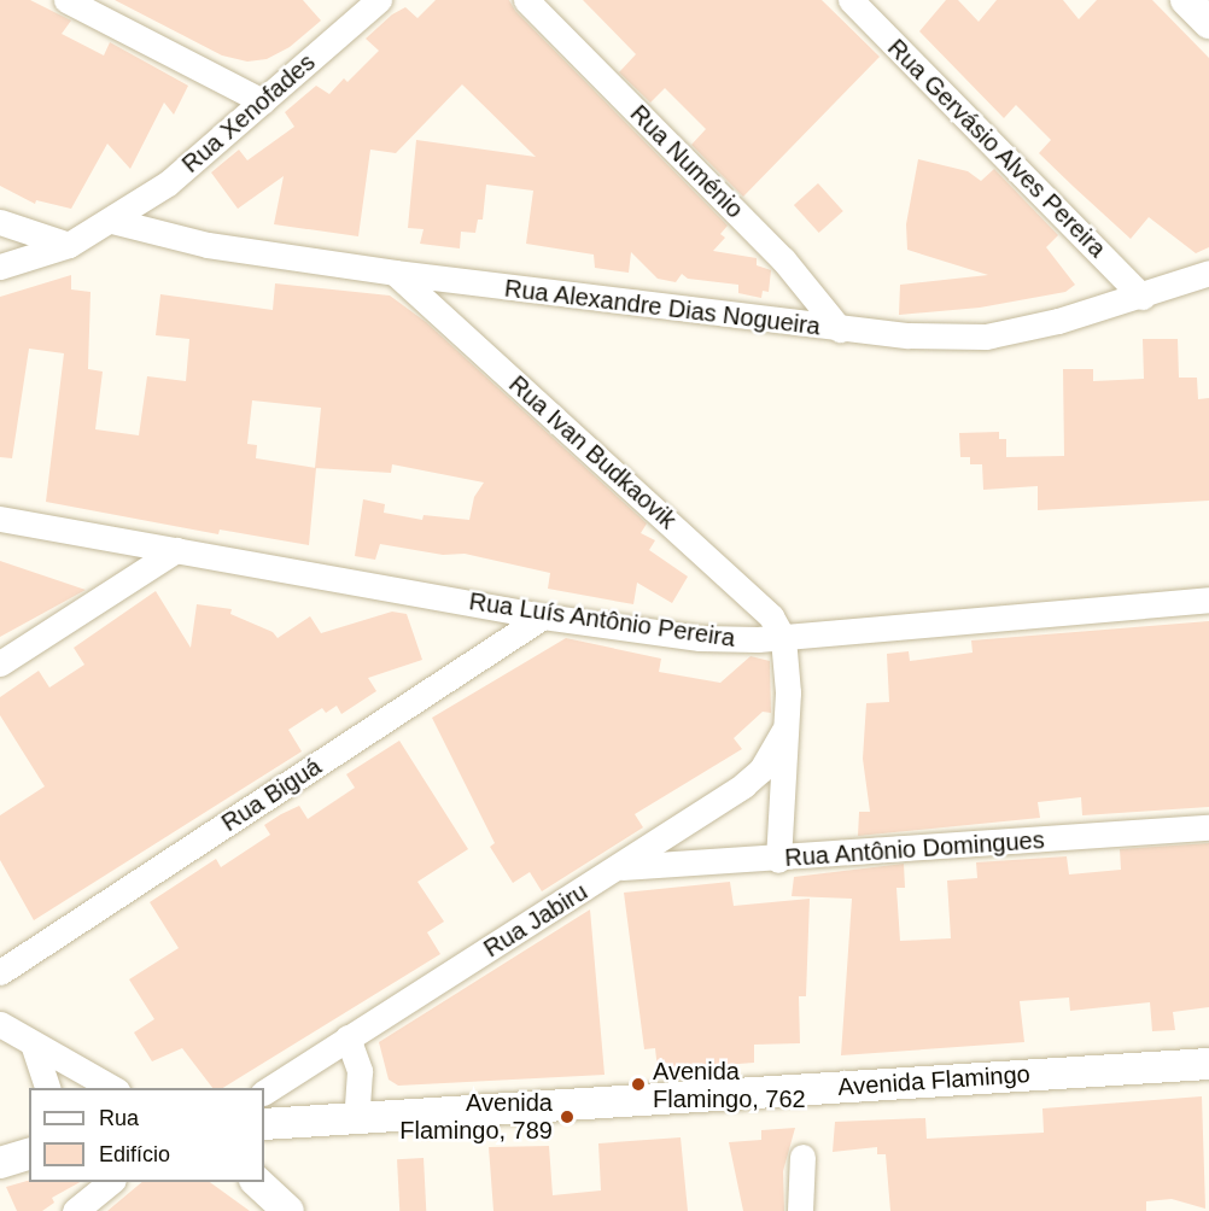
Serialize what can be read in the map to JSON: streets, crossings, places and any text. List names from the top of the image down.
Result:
{
  "streets": {
    "street": [
      "Rua Xenofades",
      "Rua Gervásio Alves Pereira",
      "Rua Numénio",
      "Rua Alexandre Dias Nogueira",
      "Rua Ivan Budkaovik",
      "Rua Luís Antônio Pereira",
      "Rua Biguá",
      "Rua Antônio Domingues",
      "Rua Jabiru",
      "Avenida Flamingo"
    ]
  },
  "crossings": [
    ["Rua Xenofades", "Rua Alexandre Dias Nogueira"],
    ["Rua Gervásio Alves Pereira", "Rua Alexandre Dias Nogueira"],
    ["Rua Numénio", "Rua Alexandre Dias Nogueira"],
    ["Rua Alexandre Dias Nogueira", "Rua Ivan Budkaovik"],
    ["Rua Ivan Budkaovik", "Rua Luís Antônio Pereira"],
    ["Rua Luís Antônio Pereira", "Rua Biguá"],
    ["Rua Antônio Domingues", "Rua Jabiru"]
  ],
  "places": ["Avenida Flamingo, 762", "Avenida Flamingo, 789"],
  "legend": ["Rua", "Edifício"]
}
